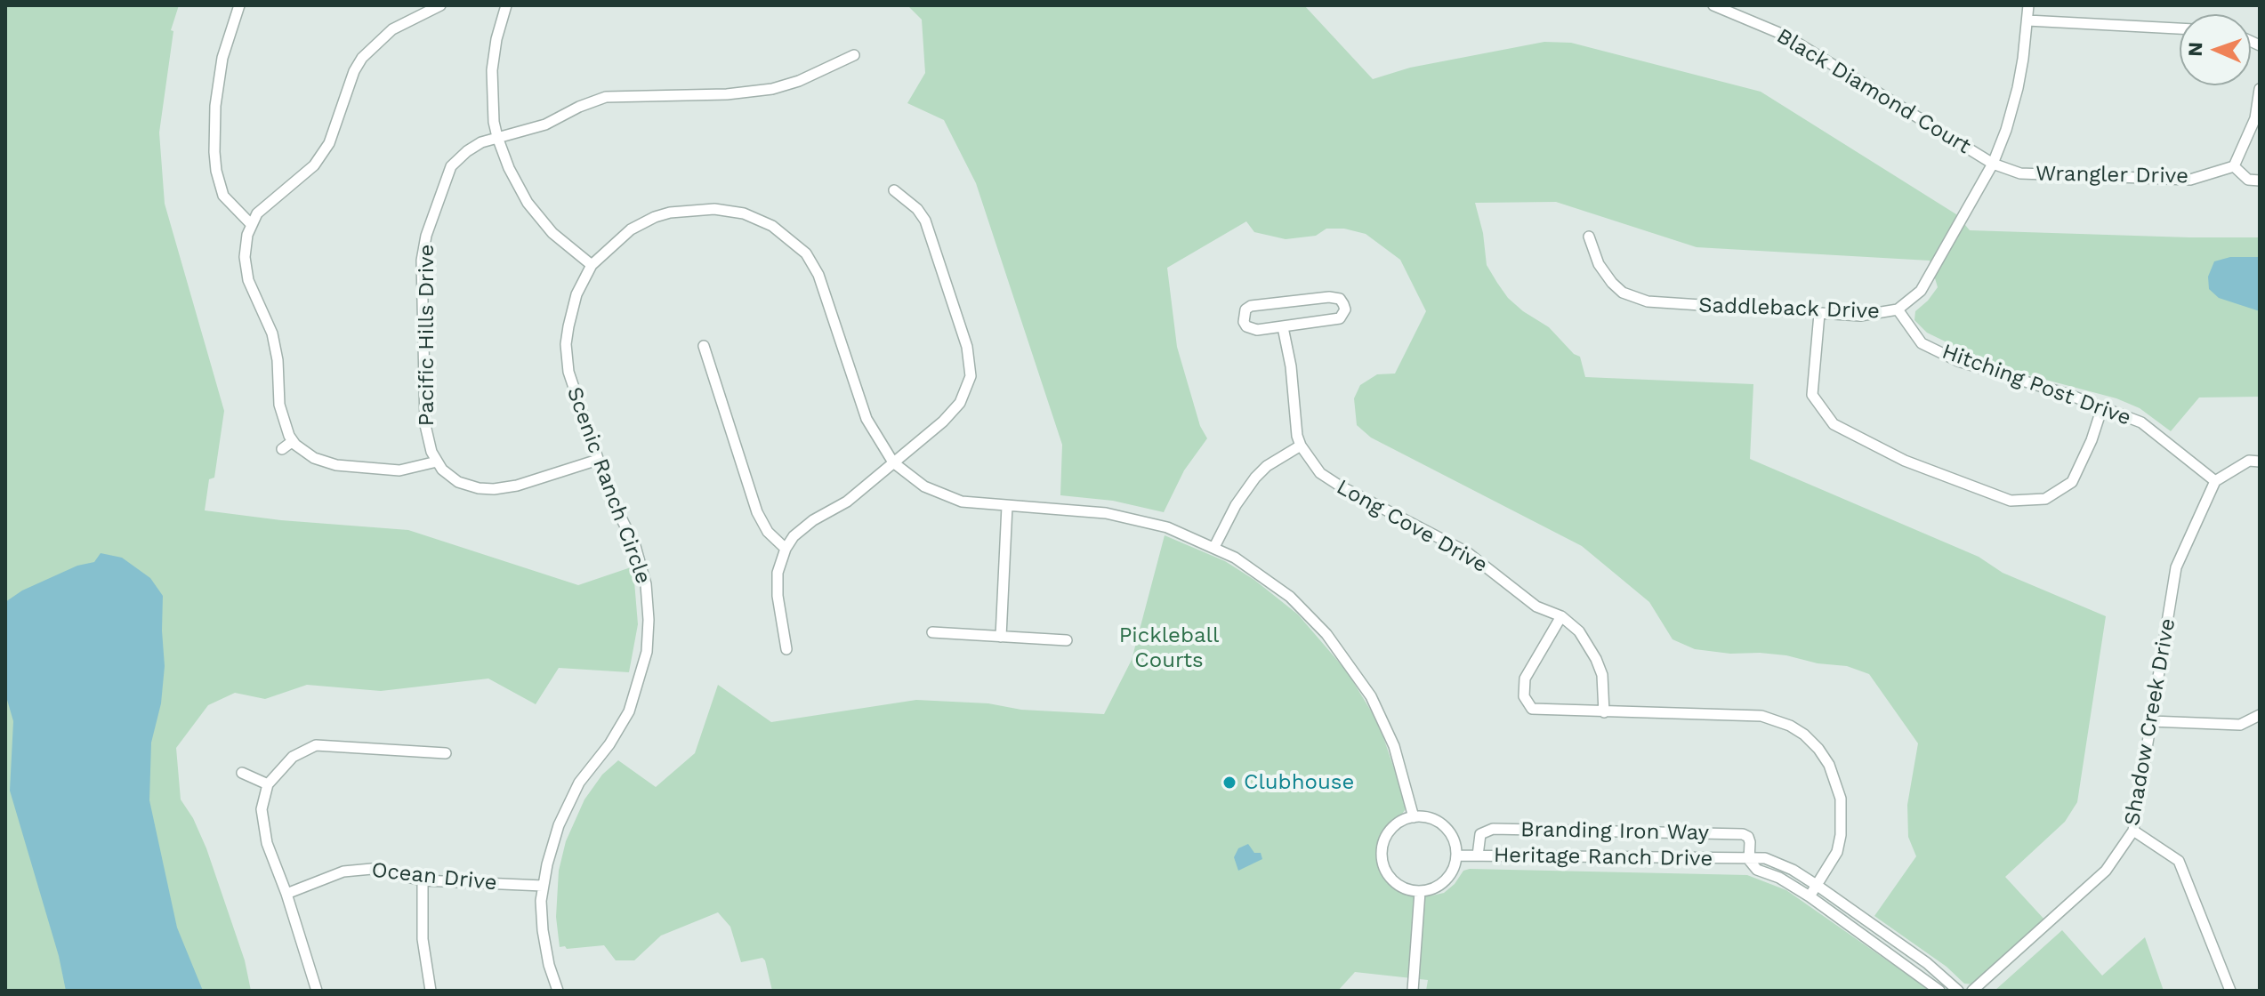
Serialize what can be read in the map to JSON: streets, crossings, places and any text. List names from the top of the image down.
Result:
{
  "streets": {
    "street": [
      "Black Diamond Court",
      "Wrangler Drive",
      "Saddleback Drive",
      "Pacific Hills Drive",
      "Hitching Post Drive",
      "Scenic Ranch Circle",
      "Long Cove Drive",
      "Shadow Creek Drive",
      "Branding Iron Way",
      "Heritage Ranch Drive",
      "Ocean Drive"
    ]
  },
  "crossings": [
    ["Black Diamond Court", "Wrangler Drive"],
    ["Black Diamond Court", "Saddleback Drive"],
    ["Wrangler Drive", "Saddleback Drive"],
    ["Saddleback Drive", "Hitching Post Drive"],
    ["Hitching Post Drive", "Shadow Creek Drive"],
    ["Scenic Ranch Circle", "Heritage Ranch Drive"],
    ["Scenic Ranch Circle", "Ocean Drive"],
    ["Branding Iron Way", "Heritage Ranch Drive"]
  ],
  "parks": ["Pickleball Courts"],
  "places": ["Clubhouse"],
  "north": "left"
}
